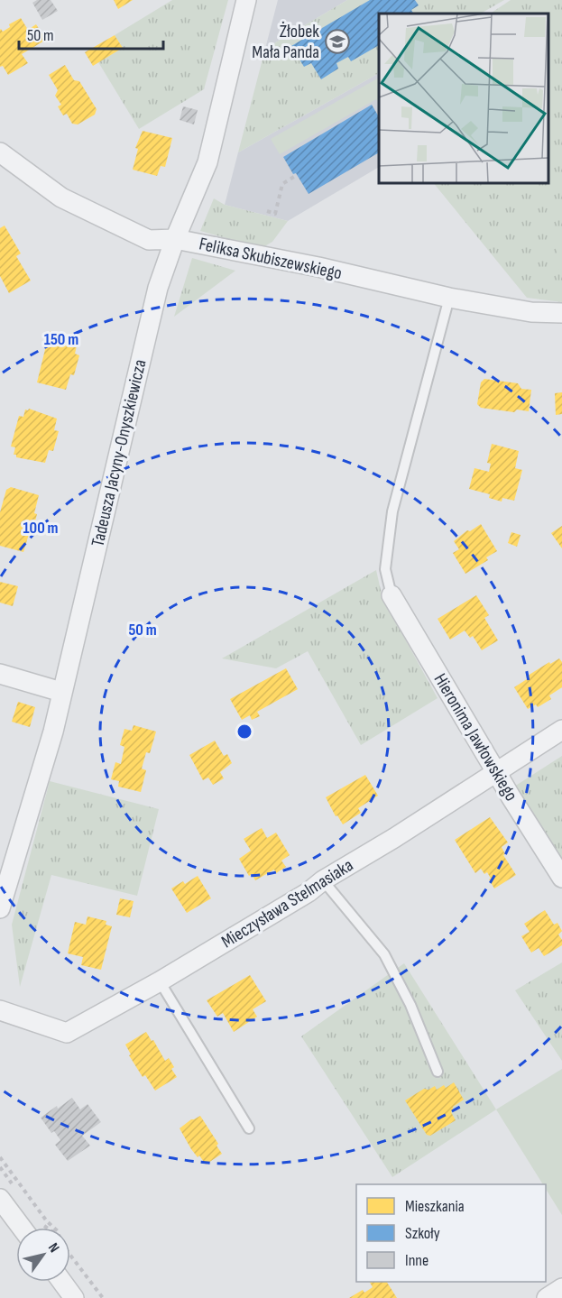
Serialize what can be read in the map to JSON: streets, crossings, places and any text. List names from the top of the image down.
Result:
{
  "streets": {
    "street": [
      "Feliksa Skubiszewskiego",
      "Tadeusza Jacyny-Onyszkiewicza",
      "Hieronima Jawłowskiego",
      "Mieczysława Stelmasiaka"
    ]
  },
  "crossings": [
    ["Feliksa Skubiszewskiego", "Tadeusza Jacyny-Onyszkiewicza"],
    ["Hieronima Jawłowskiego", "Mieczysława Stelmasiaka"]
  ],
  "places": {
    "school or university": ["Żłobek Mała Panda"]
  },
  "legend": ["Mieszkania", "Szkoły", "Inne"],
  "scale_bar": "50 m",
  "north": "top right",
  "rings": ["150 m", "100 m", "50 m"]
}
